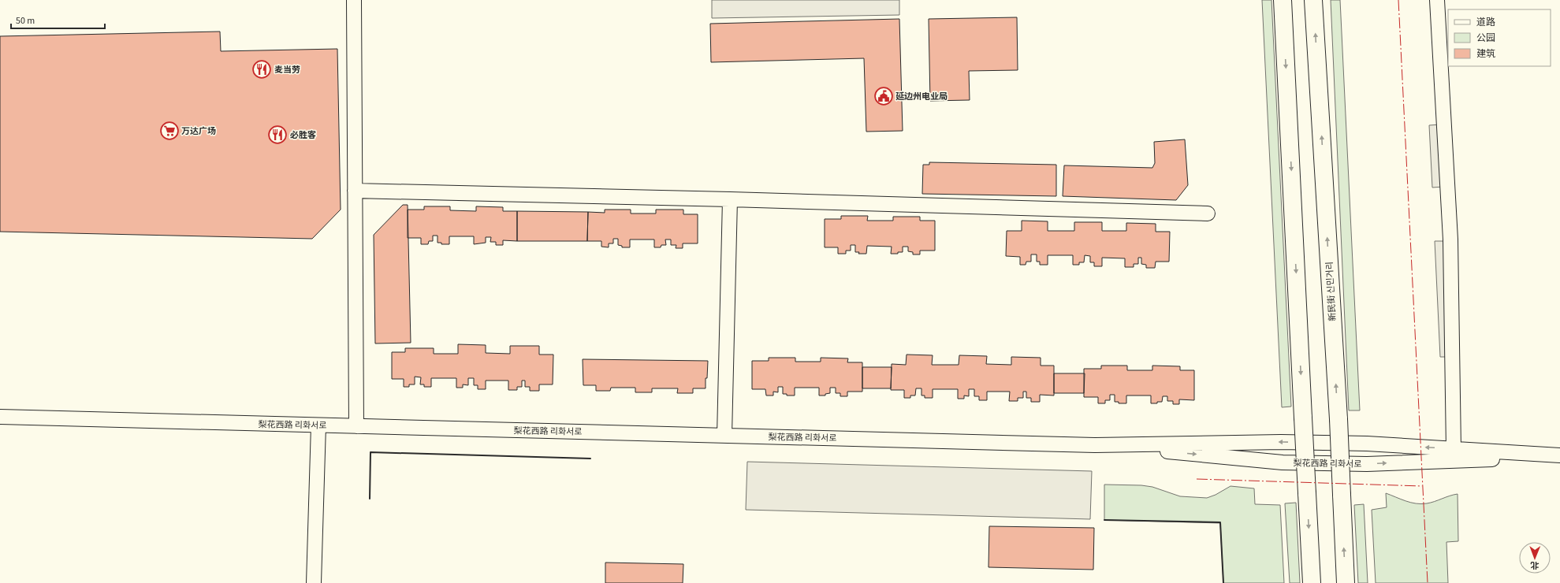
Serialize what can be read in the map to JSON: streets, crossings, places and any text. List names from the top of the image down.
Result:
{
  "streets": {
    "highway": ["新民街 신민거리"],
    "street": ["梨花西路 리화서로"]
  },
  "places": {
    "restaurant": ["麦当劳", "必胜客"],
    "public building": ["延边州电业局"],
    "supermarket": ["万达广场"]
  },
  "legend": ["道路", "公园", "建筑"],
  "scale_bar": "50 m",
  "north": "bottom"
}
